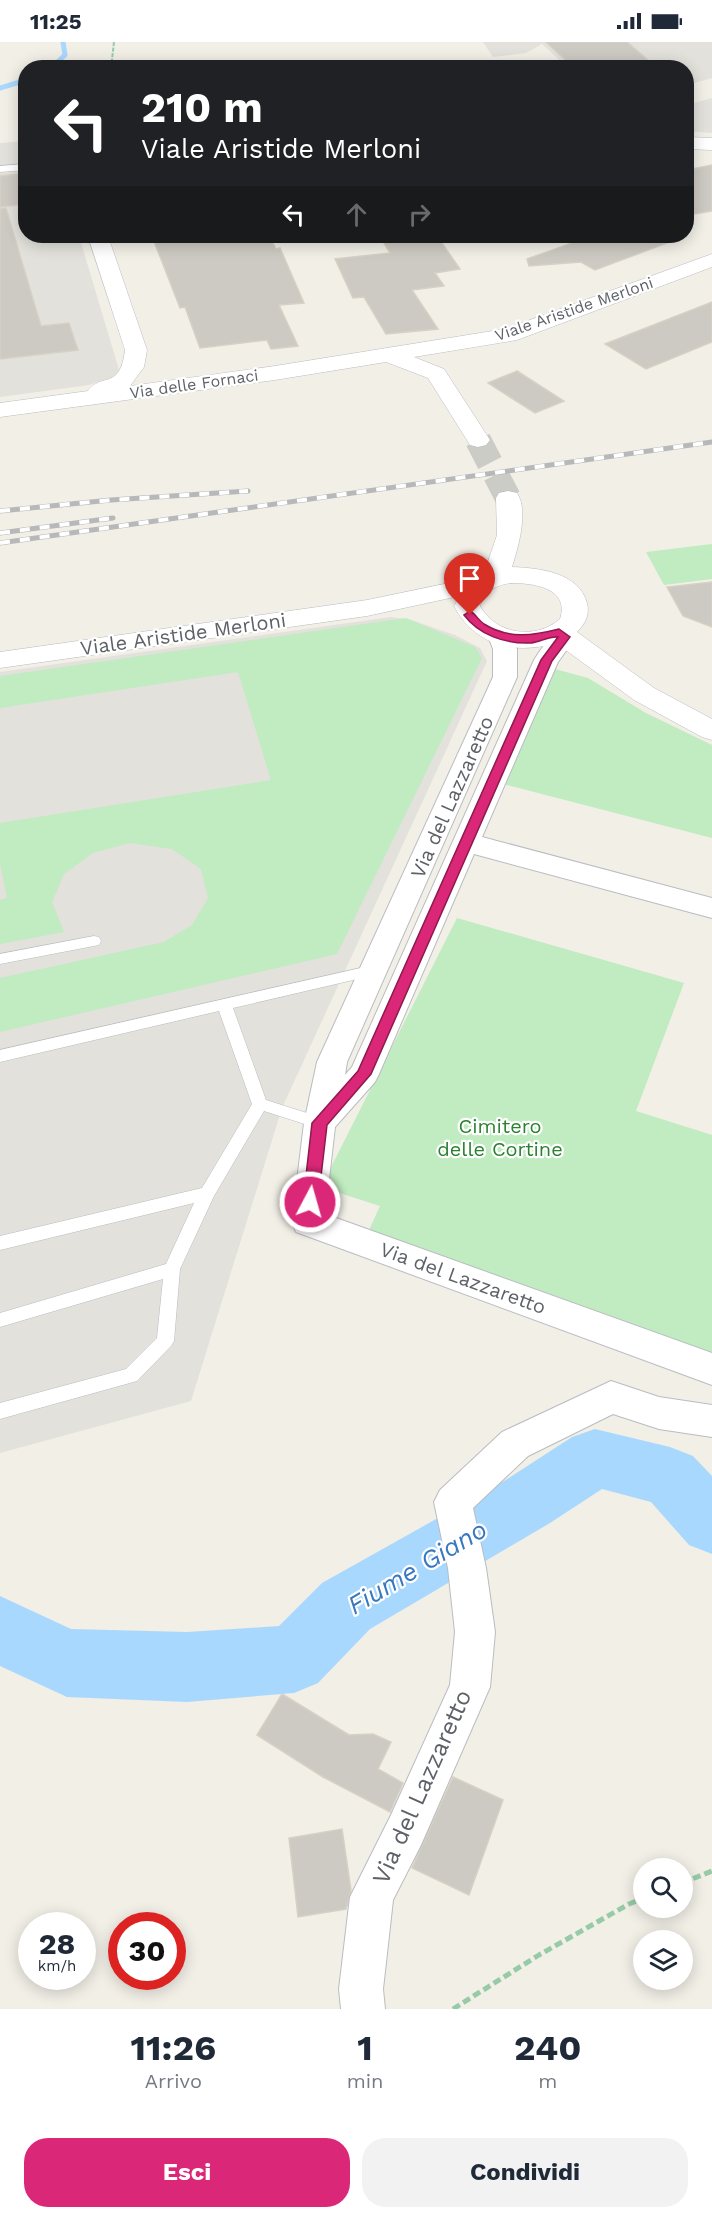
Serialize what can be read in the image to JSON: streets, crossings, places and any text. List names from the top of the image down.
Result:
{
  "streets": {
    "main road": ["Viale Aristide Merloni", "Via delle Fornaci"],
    "street": ["Via del Lazzaretto"]
  },
  "crossings": [
    ["Viale Aristide Merloni", "Via delle Fornaci"],
    ["Viale Aristide Merloni", "Via del Lazzaretto"]
  ],
  "water": ["Fiume Giano"],
  "parks": ["Cimitero delle Cortine"],
  "page": {
    "status": "11:25",
    "turn": ["210 m", "Viale Aristide Merloni"],
    "speed": "28 km/h",
    "limit": "30",
    "eta": [
      "11:26",
      "Arrivo",
      "1",
      "min",
      "240",
      "m"
    ],
    "buttons": ["Esci", "Condividi"]
  }
}
